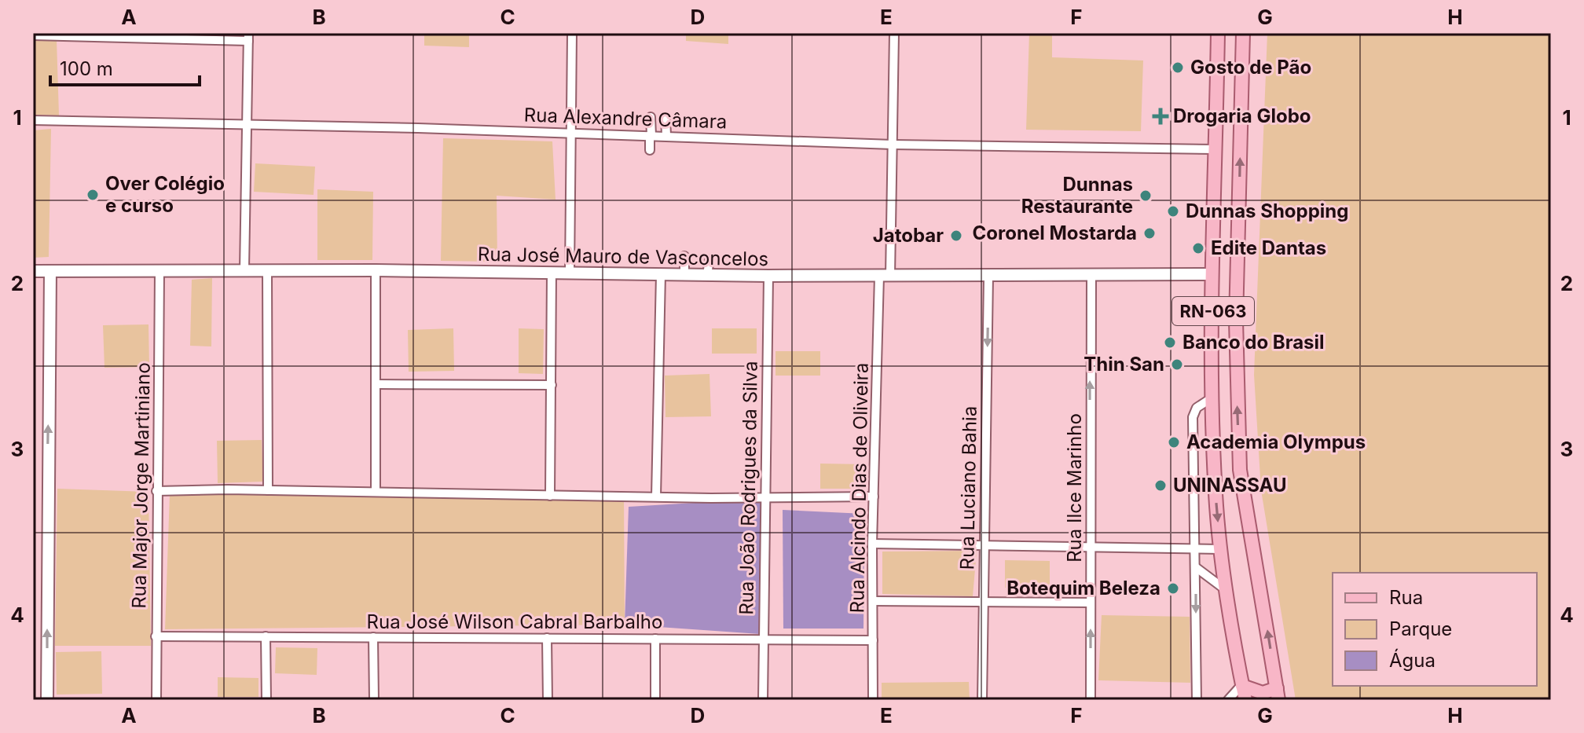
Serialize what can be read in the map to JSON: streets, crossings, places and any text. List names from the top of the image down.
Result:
{
  "streets": {
    "main road": ["RN-063"],
    "street": [
      "Rua Alexandre Câmara",
      "Rua José Mauro de Vasconcelos",
      "Rua Major Jorge Martiniano",
      "Rua João Rodrigues da Silva",
      "Rua Alcindo Dias de Oliveira",
      "Rua Luciano Bahia",
      "Rua Ilce Marinho",
      "Rua José Wilson Cabral Barbalho"
    ]
  },
  "crossings": [
    ["Rua Alexandre Câmara", "RN-063"],
    ["Rua Alexandre Câmara", "Rua Alcindo Dias de Oliveira"],
    ["Rua José Mauro de Vasconcelos", "RN-063"],
    ["Rua José Mauro de Vasconcelos", "Rua Major Jorge Martiniano"],
    ["Rua José Mauro de Vasconcelos", "Rua João Rodrigues da Silva"],
    ["Rua José Mauro de Vasconcelos", "Rua Alcindo Dias de Oliveira"],
    ["Rua José Mauro de Vasconcelos", "Rua Luciano Bahia"],
    ["Rua José Mauro de Vasconcelos", "Rua Ilce Marinho"],
    ["Rua Major Jorge Martiniano", "Rua José Wilson Cabral Barbalho"],
    ["Rua João Rodrigues da Silva", "Rua José Wilson Cabral Barbalho"],
    ["Rua Alcindo Dias de Oliveira", "Rua José Wilson Cabral Barbalho"]
  ],
  "one_way": ["Rua Luciano Bahia", "Rua Ilce Marinho"],
  "places": {
    "other": [
      "Gosto de Pão",
      "Over Colégio e curso",
      "Dunnas Restaurante",
      "Dunnas Shopping",
      "Coronel Mostarda",
      "Jatobar",
      "Edite Dantas",
      "Banco do Brasil",
      "Thin San",
      "Academia Olympus",
      "UNINASSAU",
      "Botequim Beleza"
    ],
    "health": ["Drogaria Globo"]
  },
  "legend": ["Rua", "Parque", "Água"],
  "scale_bar": "100 m",
  "grid": {
    "columns": [
      "A",
      "B",
      "C",
      "D",
      "E",
      "F",
      "G",
      "H"
    ],
    "rows": [
      "1",
      "2",
      "3",
      "4"
    ]
  }
}
